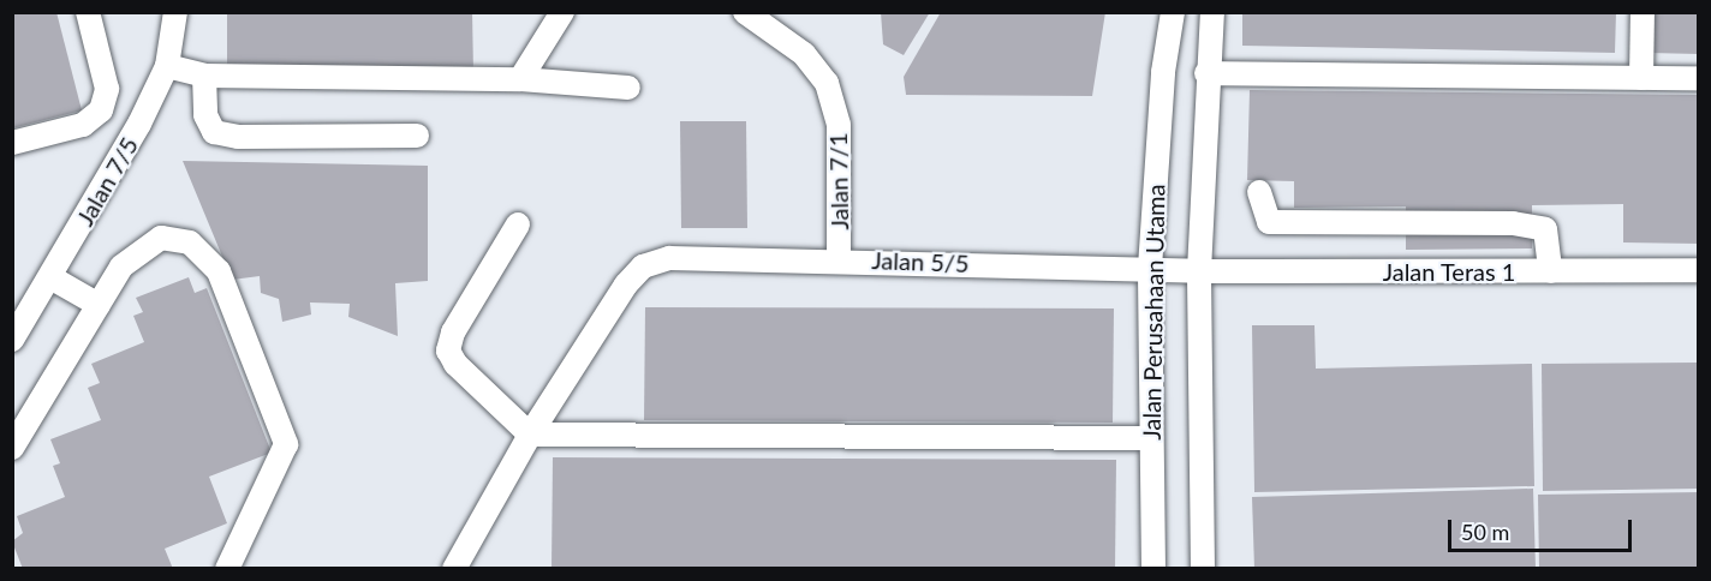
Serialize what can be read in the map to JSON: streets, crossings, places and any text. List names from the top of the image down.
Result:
{
  "streets": {
    "street": [
      "Jalan 7/5",
      "Jalan 7/1",
      "Jalan 5/5",
      "Jalan Teras 1",
      "Jalan Perusahaan Utama"
    ]
  },
  "crossings": [
    ["Jalan 7/1", "Jalan 5/5"],
    ["Jalan 5/5", "Jalan Teras 1"],
    ["Jalan 5/5", "Jalan Perusahaan Utama"],
    ["Jalan Teras 1", "Jalan Perusahaan Utama"]
  ],
  "scale_bar": "50 m"
}
